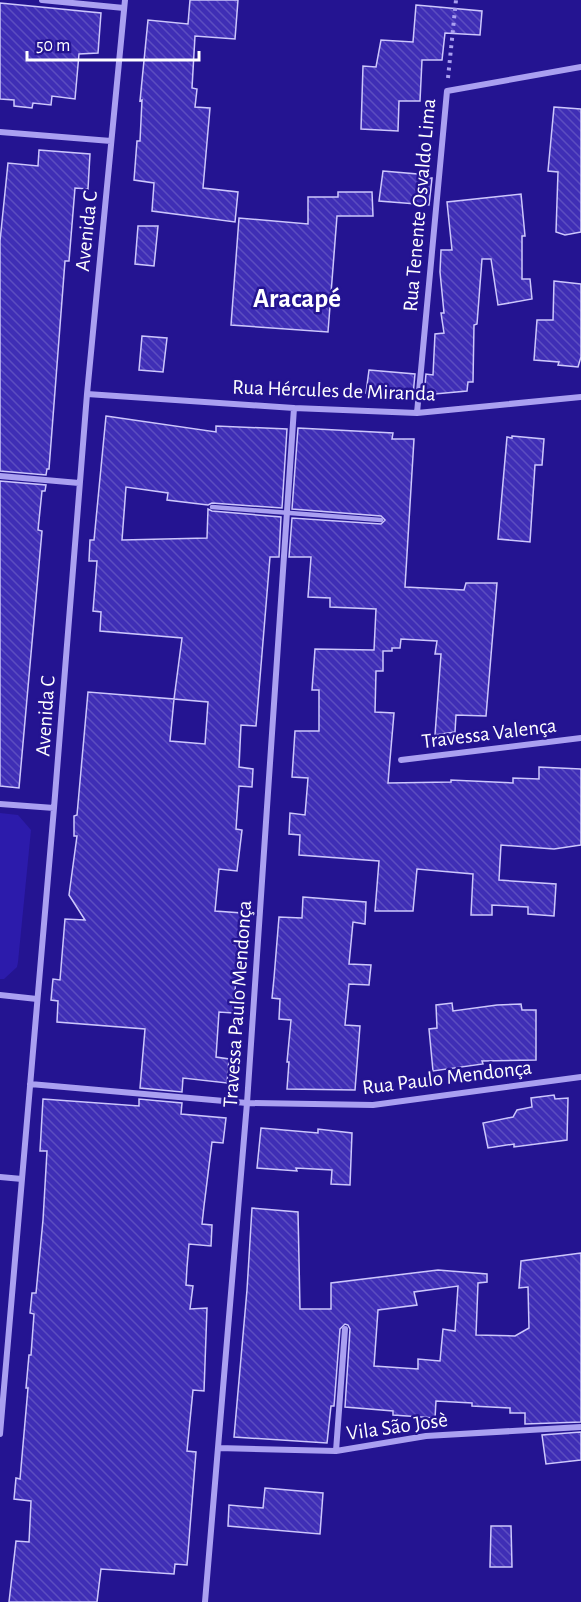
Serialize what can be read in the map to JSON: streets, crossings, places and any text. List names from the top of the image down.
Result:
{
  "streets": {
    "street": [
      "Rua Tenente Osvaldo Lima",
      "Avenida C",
      "Rua Hércules de Miranda",
      "Travessa Valença",
      "Travessa Paulo Mendonça",
      "Rua Paulo Mendonça",
      "Vila São Josè"
    ]
  },
  "crossings": [
    ["Rua Tenente Osvaldo Lima", "Rua Hércules de Miranda"],
    ["Avenida C", "Rua Hércules de Miranda"],
    ["Avenida C", "Rua Paulo Mendonça"],
    ["Rua Hércules de Miranda", "Travessa Paulo Mendonça"],
    ["Travessa Paulo Mendonça", "Rua Paulo Mendonça"],
    ["Travessa Paulo Mendonça", "Vila São Josè"]
  ],
  "districts": ["Aracapé"],
  "scale_bar": "50 m"
}
